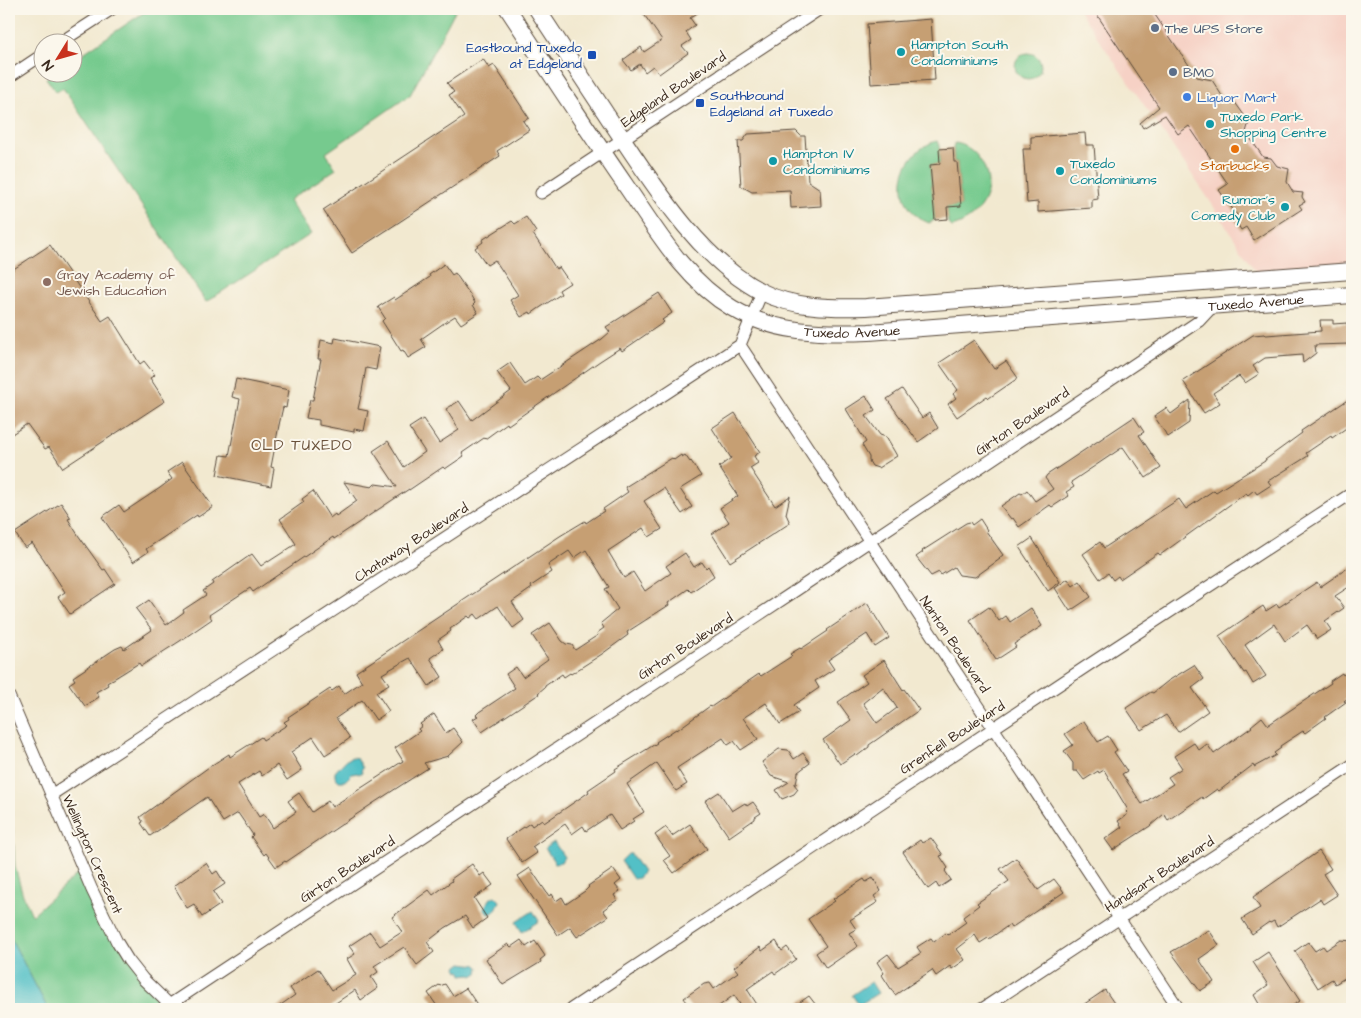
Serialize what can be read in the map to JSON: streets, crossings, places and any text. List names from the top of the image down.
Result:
{
  "streets": {
    "main road": ["Tuxedo Avenue"],
    "street": [
      "Edgeland Boulevard",
      "Girton Boulevard",
      "Chataway Boulevard",
      "Nanton Boulevard",
      "Grenfell Boulevard",
      "Wellington Crescent",
      "Handsart Boulevard"
    ]
  },
  "crossings": [
    ["Edgeland Boulevard", "Tuxedo Avenue"],
    ["Tuxedo Avenue", "Girton Boulevard"],
    ["Girton Boulevard", "Nanton Boulevard"],
    ["Girton Boulevard", "Wellington Crescent"],
    ["Chataway Boulevard", "Nanton Boulevard"],
    ["Chataway Boulevard", "Wellington Crescent"],
    ["Nanton Boulevard", "Grenfell Boulevard"],
    ["Nanton Boulevard", "Handsart Boulevard"]
  ],
  "districts": ["OLD TUXEDO"],
  "places": {
    "other": [
      "The UPS Store",
      "Hampton South Condominiums",
      "BMO",
      "Liquor Mart",
      "Tuxedo Park Shopping Centre",
      "Starbucks",
      "Hampton IV Condominiums",
      "Tuxedo Condominiums",
      "Rumor's Comedy Club",
      "Gray Academy of Jewish Education"
    ],
    "transit": ["Eastbound Tuxedo at Edgeland", "Southbound Edgeland at Tuxedo"]
  },
  "north": "bottom left"
}
